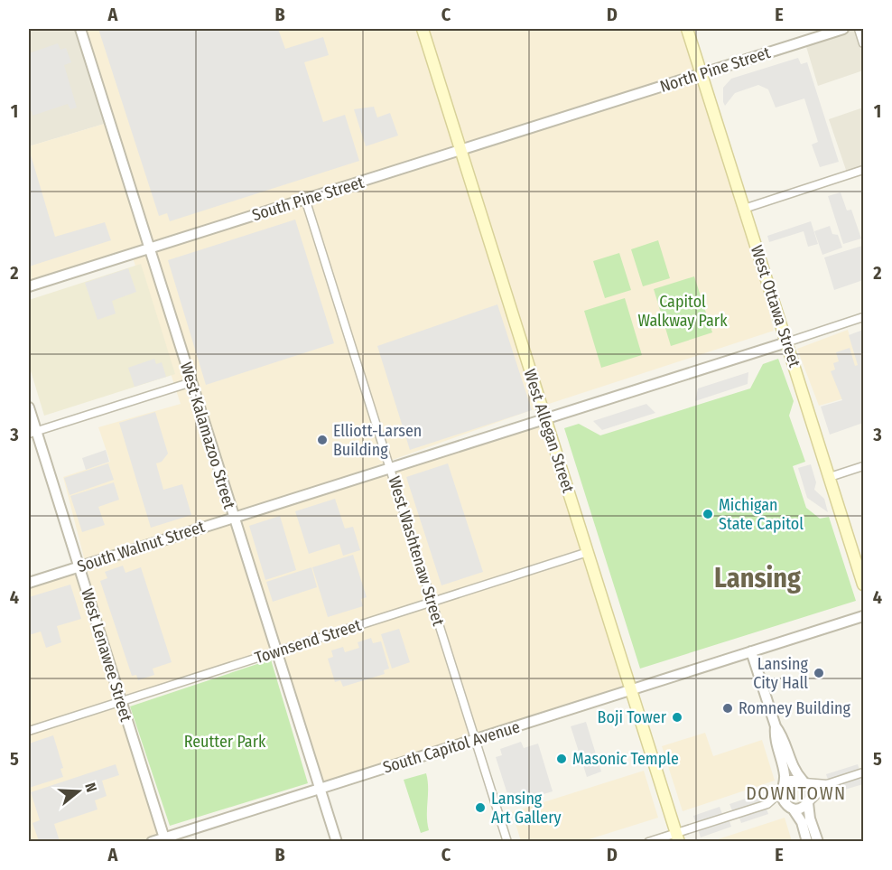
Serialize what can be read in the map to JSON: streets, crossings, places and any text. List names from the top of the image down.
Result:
{
  "streets": {
    "main road": ["West Ottawa Street", "West Allegan Street"],
    "street": [
      "North Pine Street",
      "South Pine Street",
      "West Kalamazoo Street",
      "South Walnut Street",
      "West Washtenaw Street",
      "Townsend Street",
      "West Lenawee Street",
      "South Capitol Avenue"
    ]
  },
  "crossings": [
    ["North Pine Street", "South Pine Street"],
    ["North Pine Street", "West Ottawa Street"],
    ["South Pine Street", "West Allegan Street"],
    ["South Pine Street", "West Kalamazoo Street"],
    ["South Pine Street", "West Washtenaw Street"],
    ["West Ottawa Street", "South Walnut Street"],
    ["West Allegan Street", "South Walnut Street"],
    ["West Allegan Street", "Townsend Street"],
    ["West Allegan Street", "South Capitol Avenue"],
    ["West Kalamazoo Street", "South Walnut Street"],
    ["West Kalamazoo Street", "Townsend Street"],
    ["West Kalamazoo Street", "South Capitol Avenue"],
    ["South Walnut Street", "West Washtenaw Street"],
    ["South Walnut Street", "West Lenawee Street"],
    ["West Washtenaw Street", "Townsend Street"],
    ["West Washtenaw Street", "South Capitol Avenue"],
    ["Townsend Street", "West Lenawee Street"],
    ["West Lenawee Street", "South Capitol Avenue"]
  ],
  "districts": ["Lansing", "DOWNTOWN"],
  "parks": ["Capitol Walkway Park", "Reutter Park"],
  "places": [
    "Elliott-Larsen Building",
    "Michigan State Capitol",
    "Lansing City Hall",
    "Romney Building",
    "Boji Tower",
    "Masonic Temple",
    "Lansing Art Gallery"
  ],
  "north": "right",
  "grid": {
    "columns": [
      "A",
      "B",
      "C",
      "D",
      "E"
    ],
    "rows": [
      "1",
      "2",
      "3",
      "4",
      "5"
    ]
  }
}
